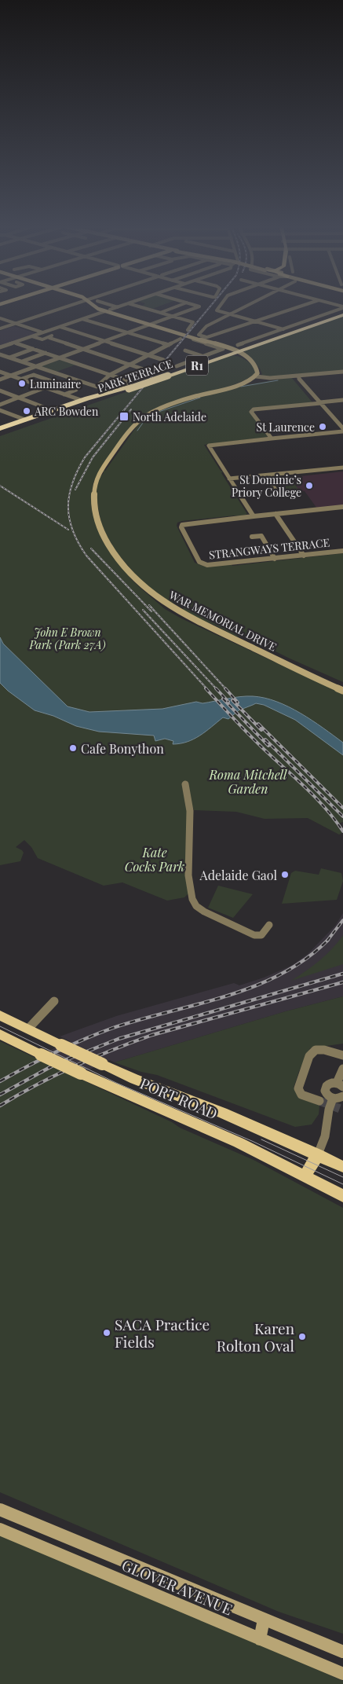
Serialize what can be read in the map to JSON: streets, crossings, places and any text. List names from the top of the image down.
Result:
{
  "streets": {
    "highway": ["R1", "PARK TERRACE"],
    "main road": ["PORT ROAD"],
    "street": ["STRANGWAYS TERRACE", "WAR MEMORIAL DRIVE", "GLOVER AVENUE"]
  },
  "crossings": [
    ["R1", "PARK TERRACE"]
  ],
  "parks": ["John E Brown Park (Park 27A)", "Roma Mitchell Garden", "Kate Cocks Park"],
  "places": {
    "other": [
      "Luminaire",
      "ARC Bowden",
      "St Laurence",
      "St Dominic’s Priory College",
      "Cafe Bonython",
      "Adelaide Gaol",
      "SACA Practice Fields",
      "Karen Rolton Oval"
    ],
    "transit": ["North Adelaide"]
  }
}
